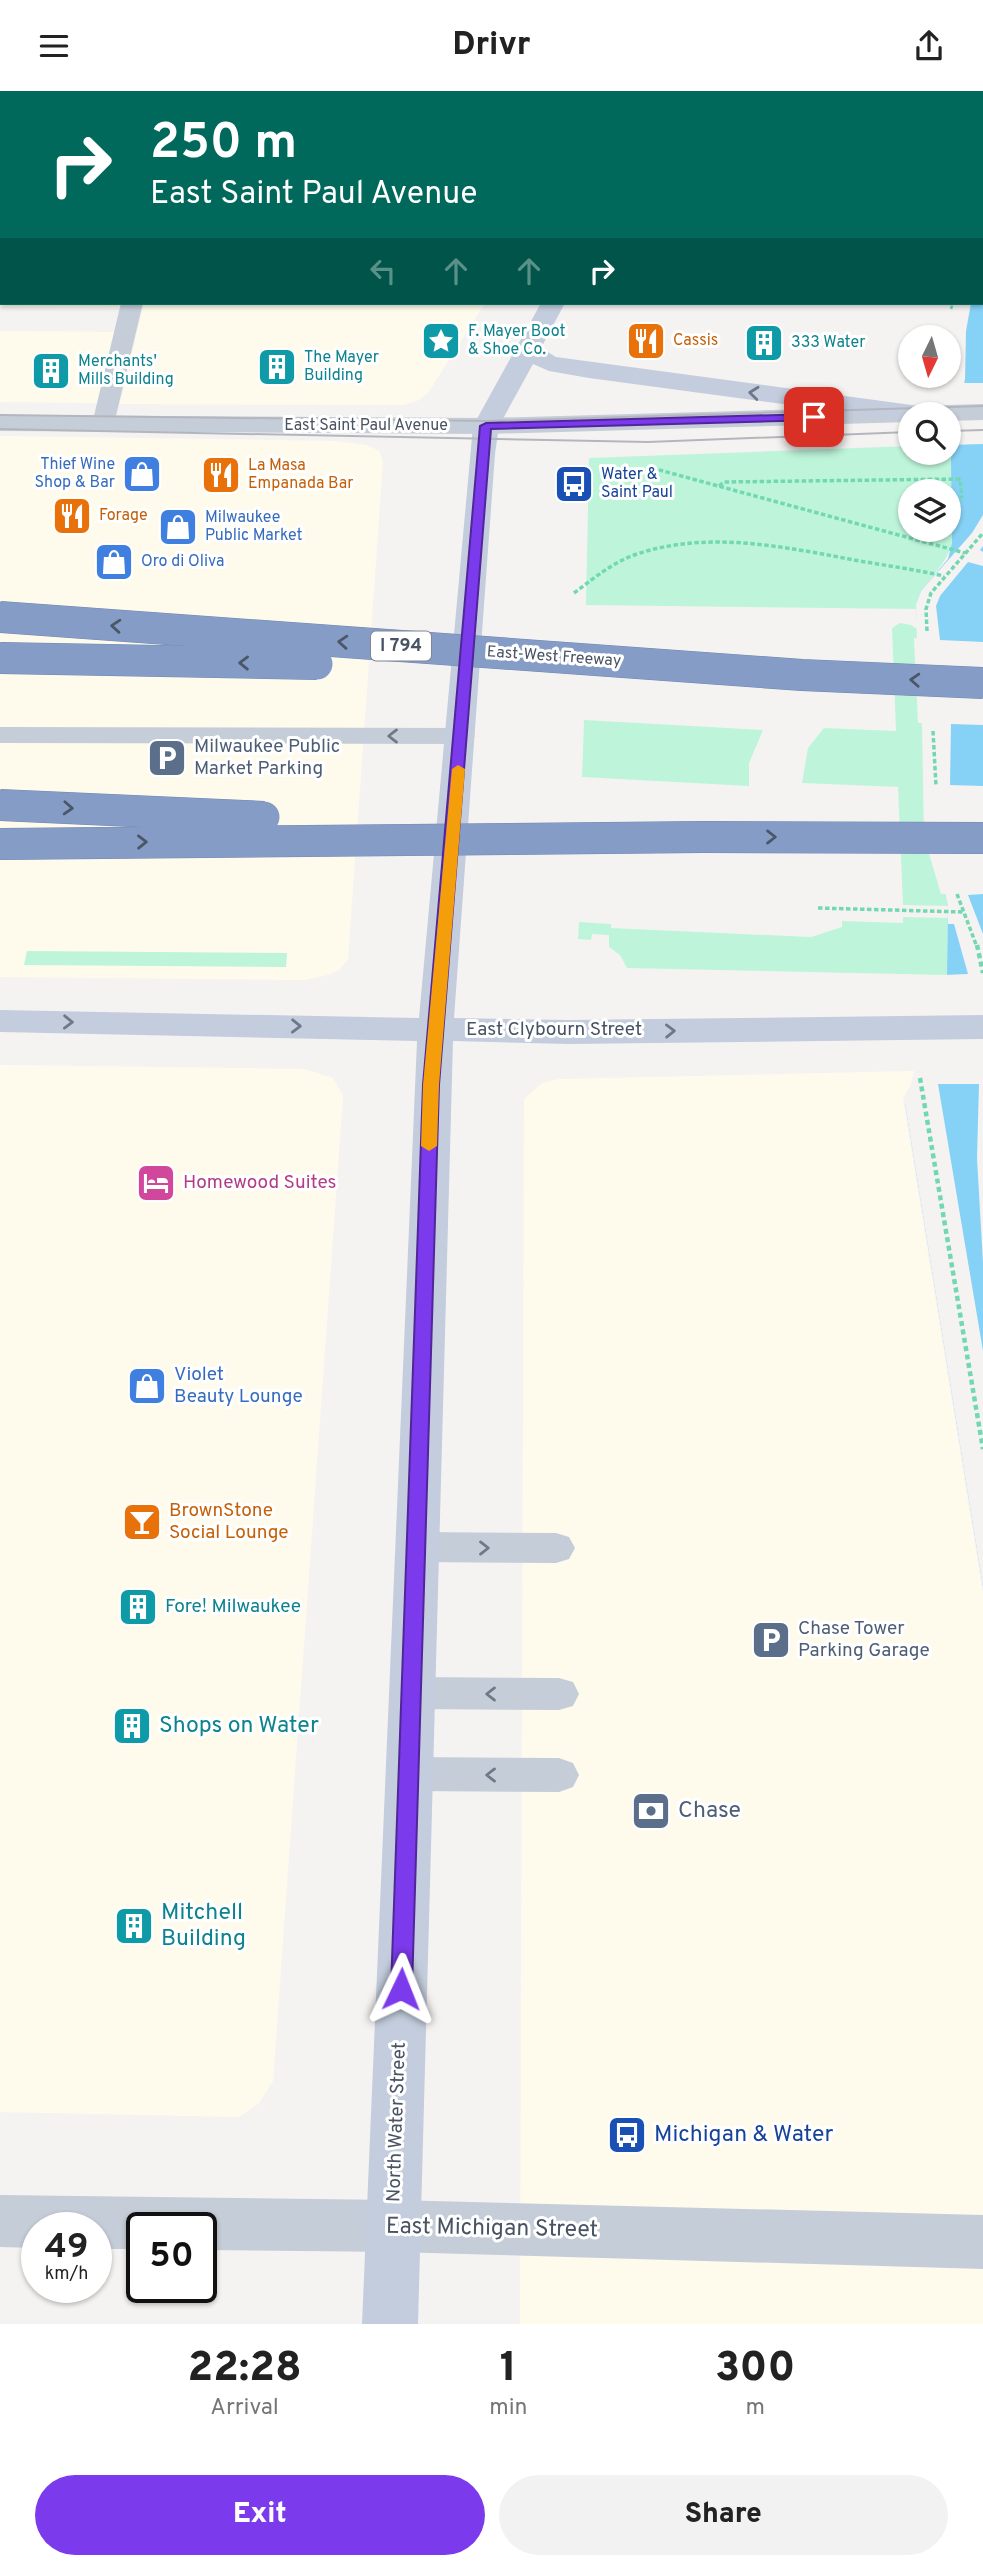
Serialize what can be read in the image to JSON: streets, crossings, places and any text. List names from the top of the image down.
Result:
{
  "streets": {
    "highway": ["I 794", "East-West Freeway"],
    "main road": ["East Clybourn Street", "North Water Street"],
    "street": ["East Saint Paul Avenue", "East Michigan Street"]
  },
  "crossings": [
    ["East Saint Paul Avenue", "North Water Street"],
    ["East Clybourn Street", "North Water Street"],
    ["North Water Street", "East Michigan Street"]
  ],
  "one_way": ["East Clybourn Street"],
  "places": {
    "place": ["F. Mayer Boot & Shoe Co."],
    "restaurant": ["Cassis", "La Masa Empanada Bar", "Forage"],
    "building": [
      "333 Water",
      "The Mayer Building",
      "Merchants' Mills Building",
      "Fore! Milwaukee",
      "Shops on Water",
      "Mitchell Building"
    ],
    "shop": [
      "Thief Wine Shop & Bar",
      "Milwaukee Public Market",
      "Oro di Oliva",
      "Violet Beauty Lounge"
    ],
    "bus stop": ["Water & Saint Paul", "Michigan & Water"],
    "parking": ["Milwaukee Public Market Parking", "Chase Tower Parking Garage"],
    "hotel": ["Homewood Suites"],
    "bar": ["BrownStone Social Lounge"],
    "bank": ["Chase"]
  },
  "north": "bottom",
  "page": {
    "header": "Drivr",
    "turn": ["250 m", "East Saint Paul Avenue"],
    "speed": "49 km/h",
    "limit": "50",
    "eta": [
      "22:28",
      "Arrival",
      "1",
      "min",
      "300",
      "m"
    ],
    "buttons": ["Exit", "Share"]
  }
}
